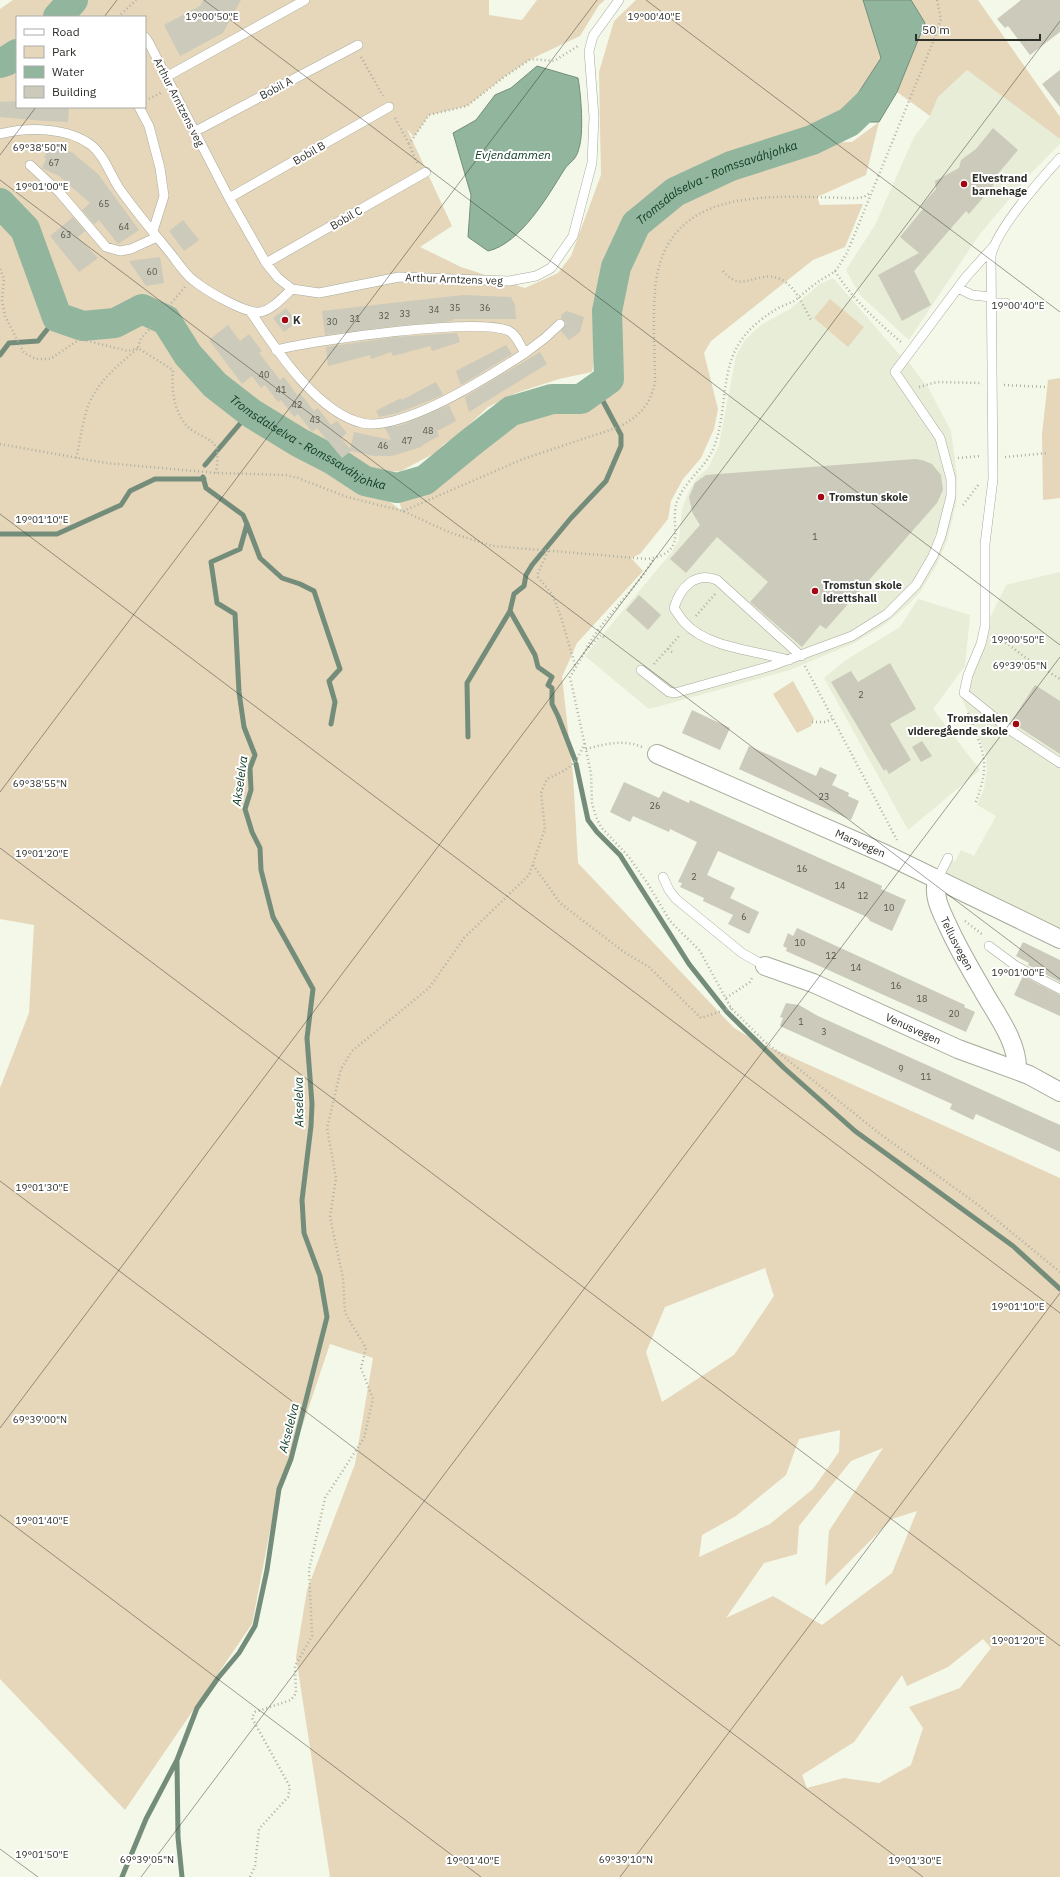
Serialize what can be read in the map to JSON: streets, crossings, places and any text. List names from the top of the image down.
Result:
{
  "streets": {
    "street": ["Marsvegen", "Tellusvegen", "Venusvegen"],
    "lane": [
      "Bobil A",
      "Arthur Arntzens veg",
      "Bobil B",
      "Bobil C"
    ]
  },
  "crossings": [
    ["Bobil A", "Arthur Arntzens veg"],
    ["Arthur Arntzens veg", "Bobil B"],
    ["Arthur Arntzens veg", "Bobil C"],
    ["Marsvegen", "Tellusvegen"],
    ["Tellusvegen", "Venusvegen"]
  ],
  "water": ["Evjendammen", "Tromsdalselva - Romssaváhjohka", "Akselelva"],
  "places": [
    "Elvestrand barnehage",
    "K",
    "Tromstun skole",
    "Tromstun skole idrettshall",
    "Tromsdalen videregående skole"
  ],
  "house_numbers": [
    "67",
    "65",
    "64",
    "63",
    "60",
    "35",
    "36",
    "34",
    "33",
    "32",
    "31",
    "30",
    "40",
    "41",
    "42",
    "43",
    "48",
    "47",
    "46",
    "1",
    "2",
    "23",
    "26",
    "16",
    "2",
    "14",
    "12",
    "10",
    "6",
    "10",
    "12",
    "14",
    "16",
    "18",
    "20",
    "1",
    "3",
    "9",
    "11"
  ],
  "legend": [
    "Road",
    "Park",
    "Water",
    "Building"
  ],
  "scale_bar": "50 m",
  "coordinates": [
    "19°00'50\"E",
    "19°00'40\"E",
    "69°38'50\"N",
    "19°01'00\"E",
    "19°01'10\"E",
    "69°39'05\"N",
    "69°38'55\"N",
    "19°01'20\"E",
    "19°01'30\"E",
    "69°39'00\"N",
    "19°01'40\"E",
    "19°01'50\"E",
    "69°39'10\"N"
  ]
}
